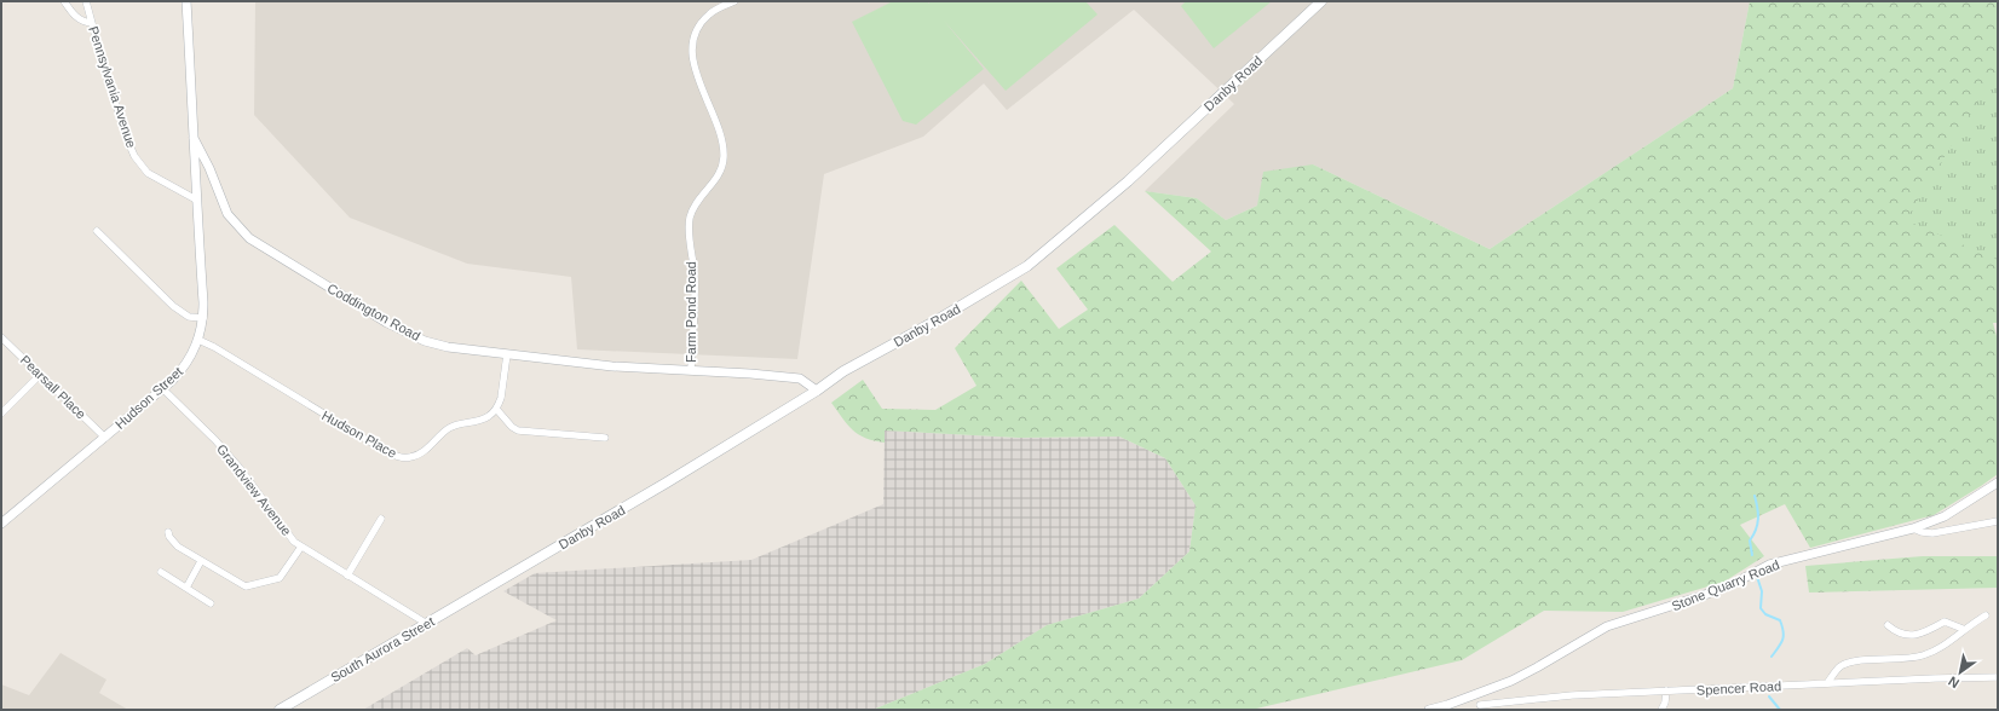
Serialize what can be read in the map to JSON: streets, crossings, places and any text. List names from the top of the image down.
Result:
{
  "streets": {
    "main road": ["Danby Road", "South Aurora Street"],
    "street": [
      "Pennsylvania Avenue",
      "Coddington Road",
      "Farm Pond Road",
      "Pearsall Place",
      "Hudson Street",
      "Hudson Place",
      "Grandview Avenue",
      "Stone Quarry Road",
      "Spencer Road"
    ]
  },
  "crossings": [
    ["Danby Road", "Coddington Road"],
    ["Danby Road", "South Aurora Street"],
    ["Pennsylvania Avenue", "Hudson Street"],
    ["Coddington Road", "Farm Pond Road"],
    ["Coddington Road", "Hudson Street"],
    ["Pearsall Place", "Hudson Street"],
    ["Hudson Street", "Hudson Place"],
    ["Hudson Street", "Grandview Avenue"],
    ["Grandview Avenue", "South Aurora Street"]
  ],
  "north": "bottom left"
}
